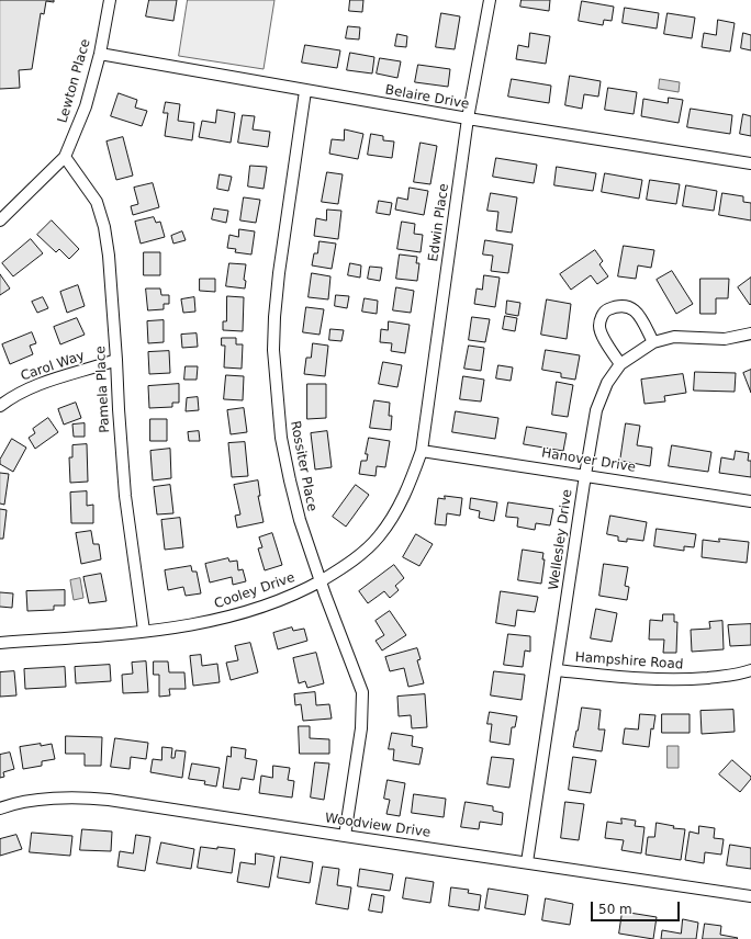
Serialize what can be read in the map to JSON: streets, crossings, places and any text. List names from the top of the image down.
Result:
{
  "streets": {
    "street": [
      "Lewton Place",
      "Belaire Drive",
      "Edwin Place",
      "Carol Way",
      "Pamela Place",
      "Hanover Drive",
      "Rossiter Place",
      "Wellesley Drive",
      "Cooley Drive",
      "Hampshire Road",
      "Woodview Drive"
    ]
  },
  "crossings": [
    ["Lewton Place", "Belaire Drive"],
    ["Lewton Place", "Pamela Place"],
    ["Belaire Drive", "Edwin Place"],
    ["Belaire Drive", "Rossiter Place"],
    ["Edwin Place", "Hanover Drive"],
    ["Edwin Place", "Cooley Drive"],
    ["Carol Way", "Pamela Place"],
    ["Pamela Place", "Cooley Drive"],
    ["Hanover Drive", "Wellesley Drive"],
    ["Hanover Drive", "Cooley Drive"],
    ["Rossiter Place", "Cooley Drive"],
    ["Rossiter Place", "Woodview Drive"],
    ["Wellesley Drive", "Hampshire Road"],
    ["Wellesley Drive", "Woodview Drive"]
  ],
  "scale_bar": "50 m"
}
